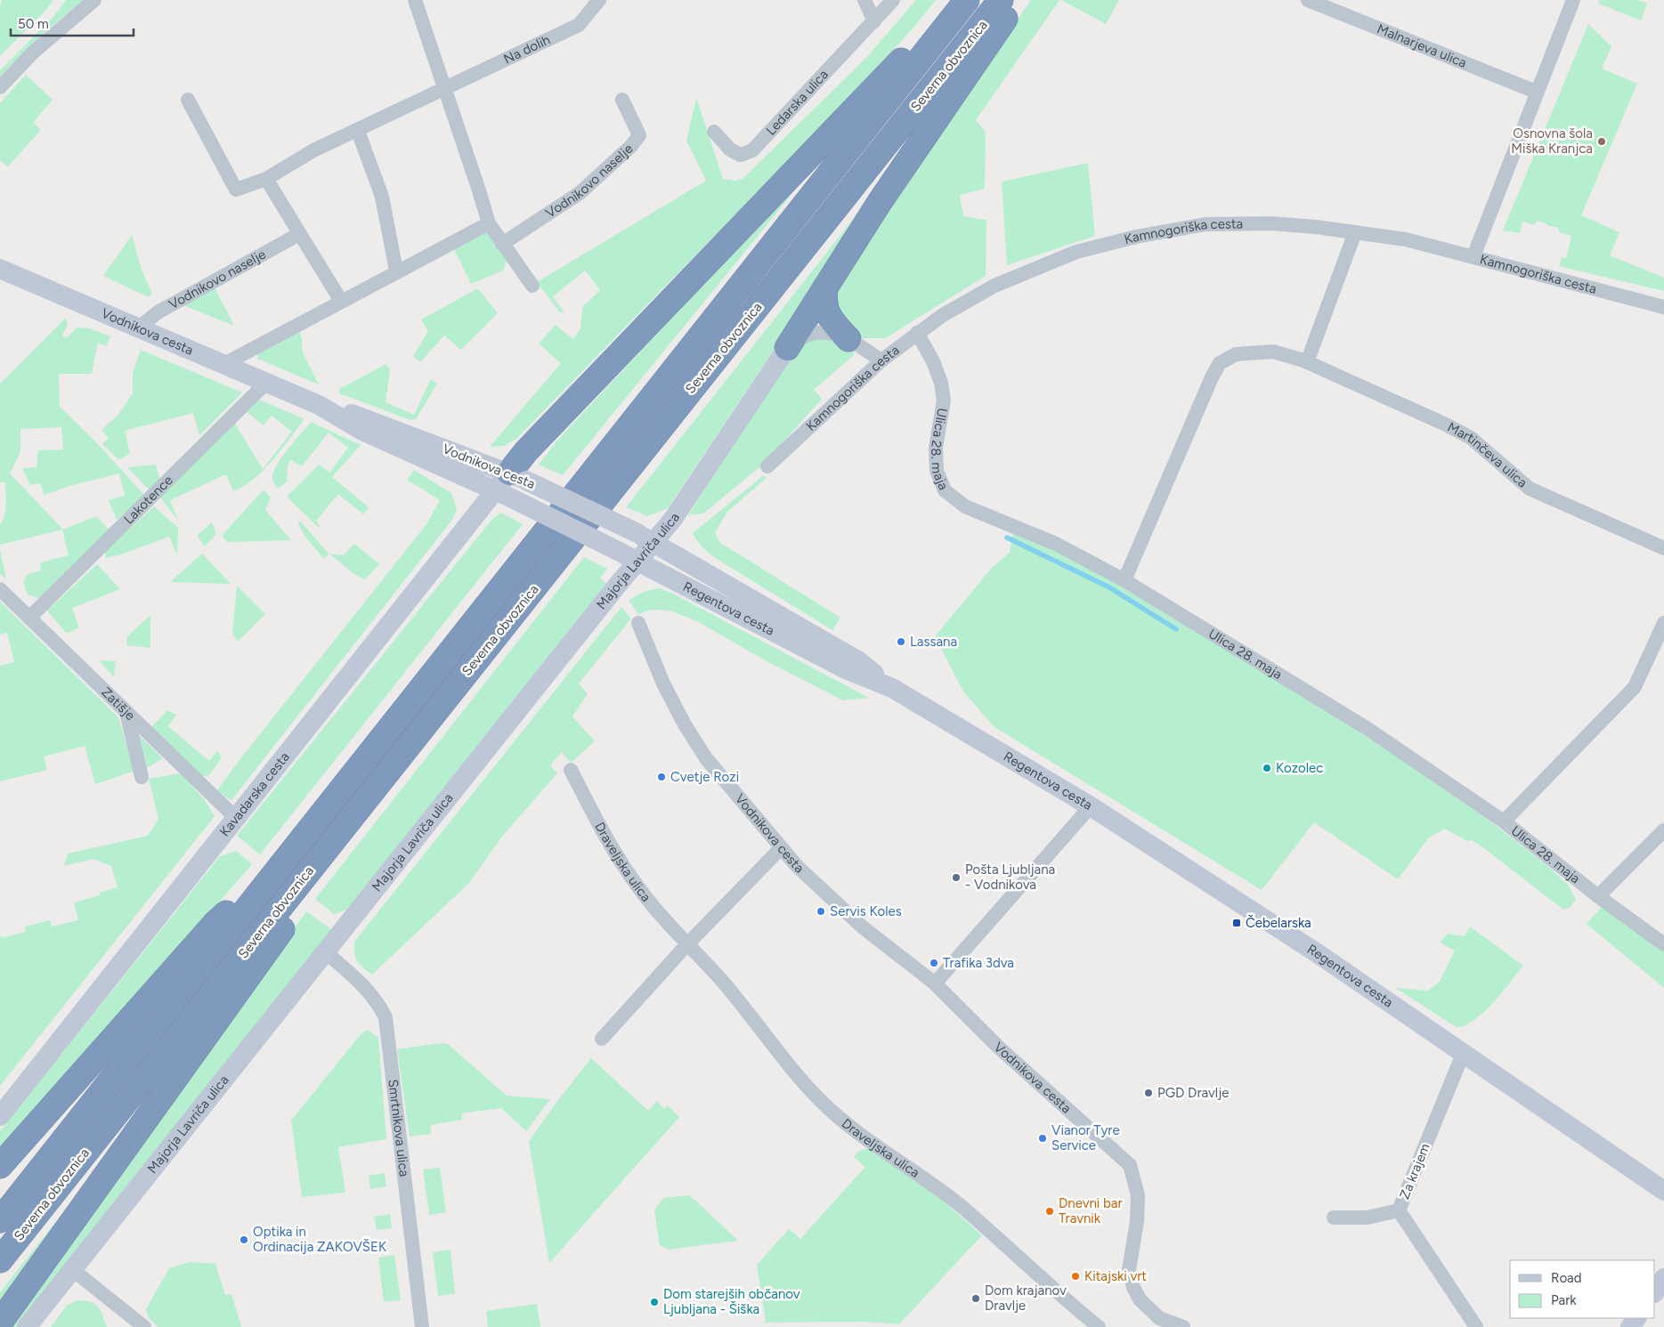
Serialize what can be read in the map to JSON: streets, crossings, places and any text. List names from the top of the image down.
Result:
{
  "streets": {
    "highway": ["Severna obvoznica"],
    "street": [
      "Malnarjeva ulica",
      "Na dolih",
      "Ledarska ulica",
      "Vodnikovo naselje",
      "Kamnogoriška cesta",
      "Vodnikova cesta",
      "Ulica 28. maja",
      "Martinčeva ulica",
      "Lakotence",
      "Majorja Lavriča ulica",
      "Regentova cesta",
      "Zatišje",
      "Kavadarska cesta",
      "Draveljska ulica",
      "Smrtnikova ulica",
      "Za krajem"
    ]
  },
  "crossings": [
    ["Vodnikovo naselje", "Vodnikova cesta"],
    ["Kamnogoriška cesta", "Ulica 28. maja"],
    ["Vodnikova cesta", "Lakotence"],
    ["Vodnikova cesta", "Majorja Lavriča ulica"],
    ["Vodnikova cesta", "Regentova cesta"],
    ["Vodnikova cesta", "Kavadarska cesta"],
    ["Ulica 28. maja", "Martinčeva ulica"],
    ["Lakotence", "Zatišje"],
    ["Majorja Lavriča ulica", "Regentova cesta"],
    ["Majorja Lavriča ulica", "Smrtnikova ulica"],
    ["Regentova cesta", "Za krajem"],
    ["Zatišje", "Kavadarska cesta"]
  ],
  "places": {
    "other": [
      "Osnovna šola Miška Kranjca",
      "Lassana",
      "Kozolec",
      "Cvetje Rozi",
      "Pošta Ljubljana - Vodnikova",
      "Servis Koles",
      "Trafika 3dva",
      "PGD Dravlje",
      "Vianor Tyre Service",
      "Dnevni bar Travnik",
      "Optika in Ordinacija ZAKOVŠEK",
      "Kitajski vrt",
      "Dom krajanov Dravlje",
      "Dom starejših občanov Ljubljana - Šiška"
    ],
    "transit": ["Čebelarska"]
  },
  "legend": ["Road", "Park"],
  "scale_bar": "50 m"
}
